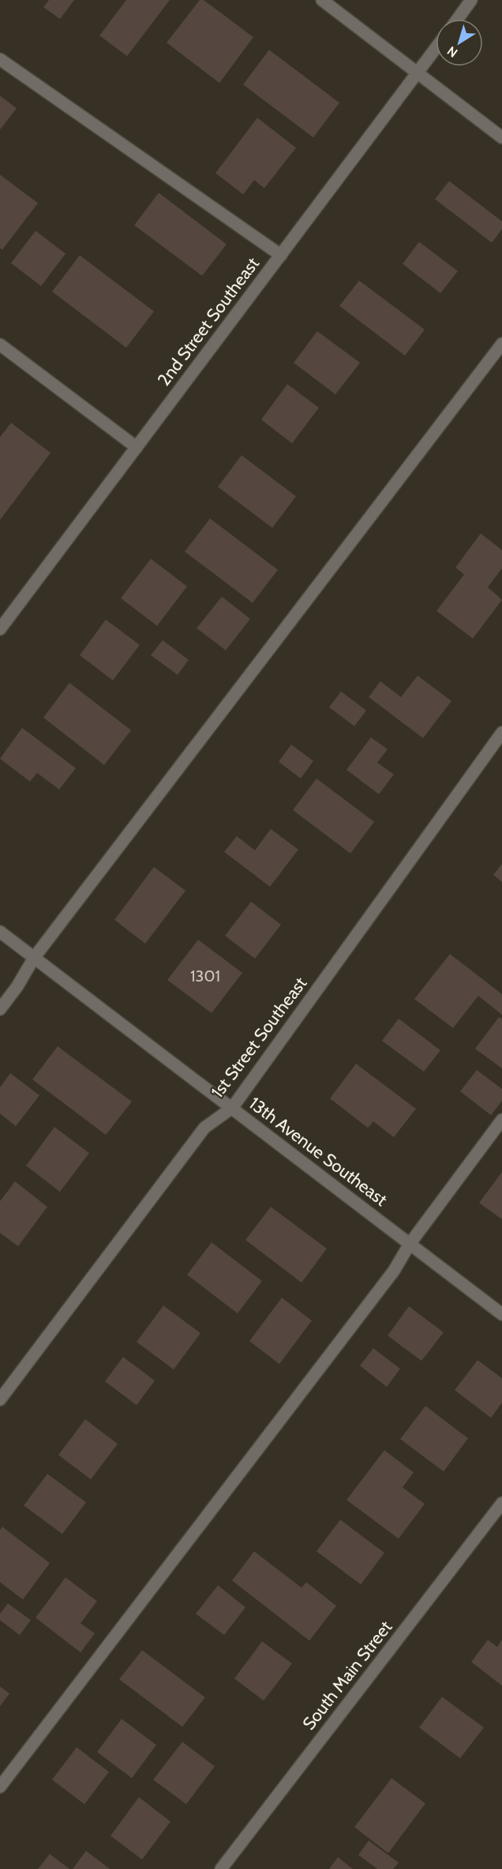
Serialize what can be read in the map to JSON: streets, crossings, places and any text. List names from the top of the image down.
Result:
{
  "streets": {
    "street": [
      "2nd Street Southeast",
      "1st Street Southeast",
      "13th Avenue Southeast",
      "South Main Street"
    ]
  },
  "crossings": [
    ["1st Street Southeast", "13th Avenue Southeast"]
  ],
  "house_numbers": ["1301"],
  "north": "bottom left"
}
